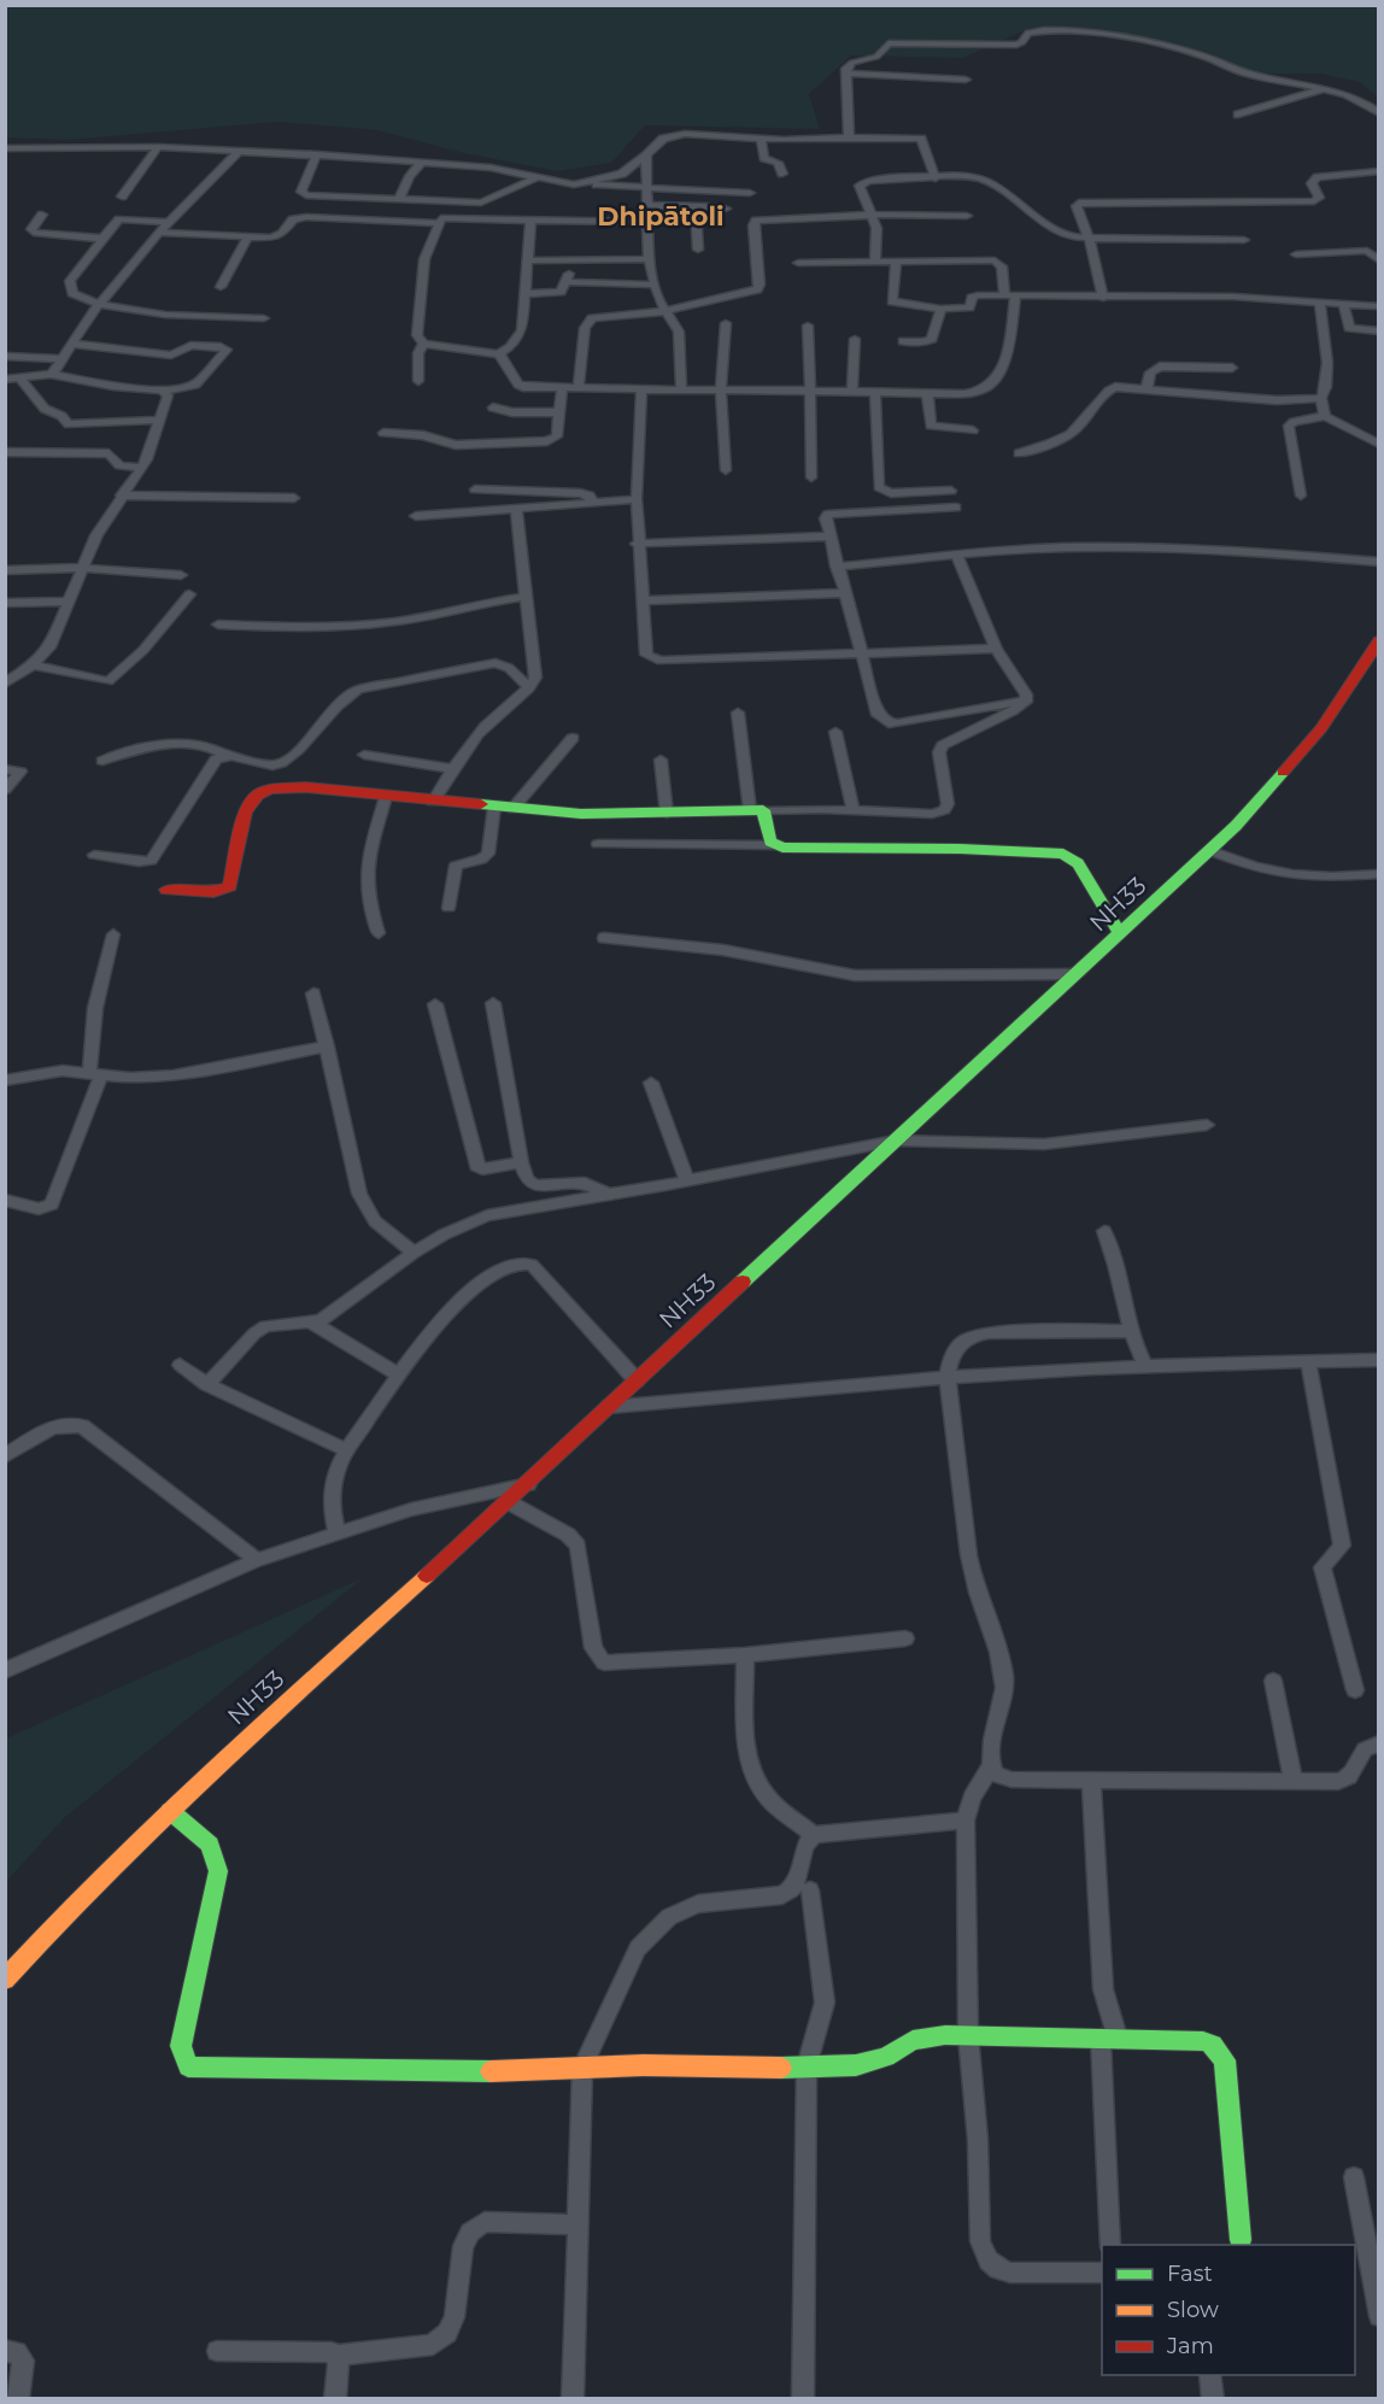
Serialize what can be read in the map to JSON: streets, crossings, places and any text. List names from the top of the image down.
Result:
{
  "streets": {
    "street": ["NH33"]
  },
  "districts": ["Dhipātoli"],
  "legend": ["Fast", "Slow", "Jam"]
}
